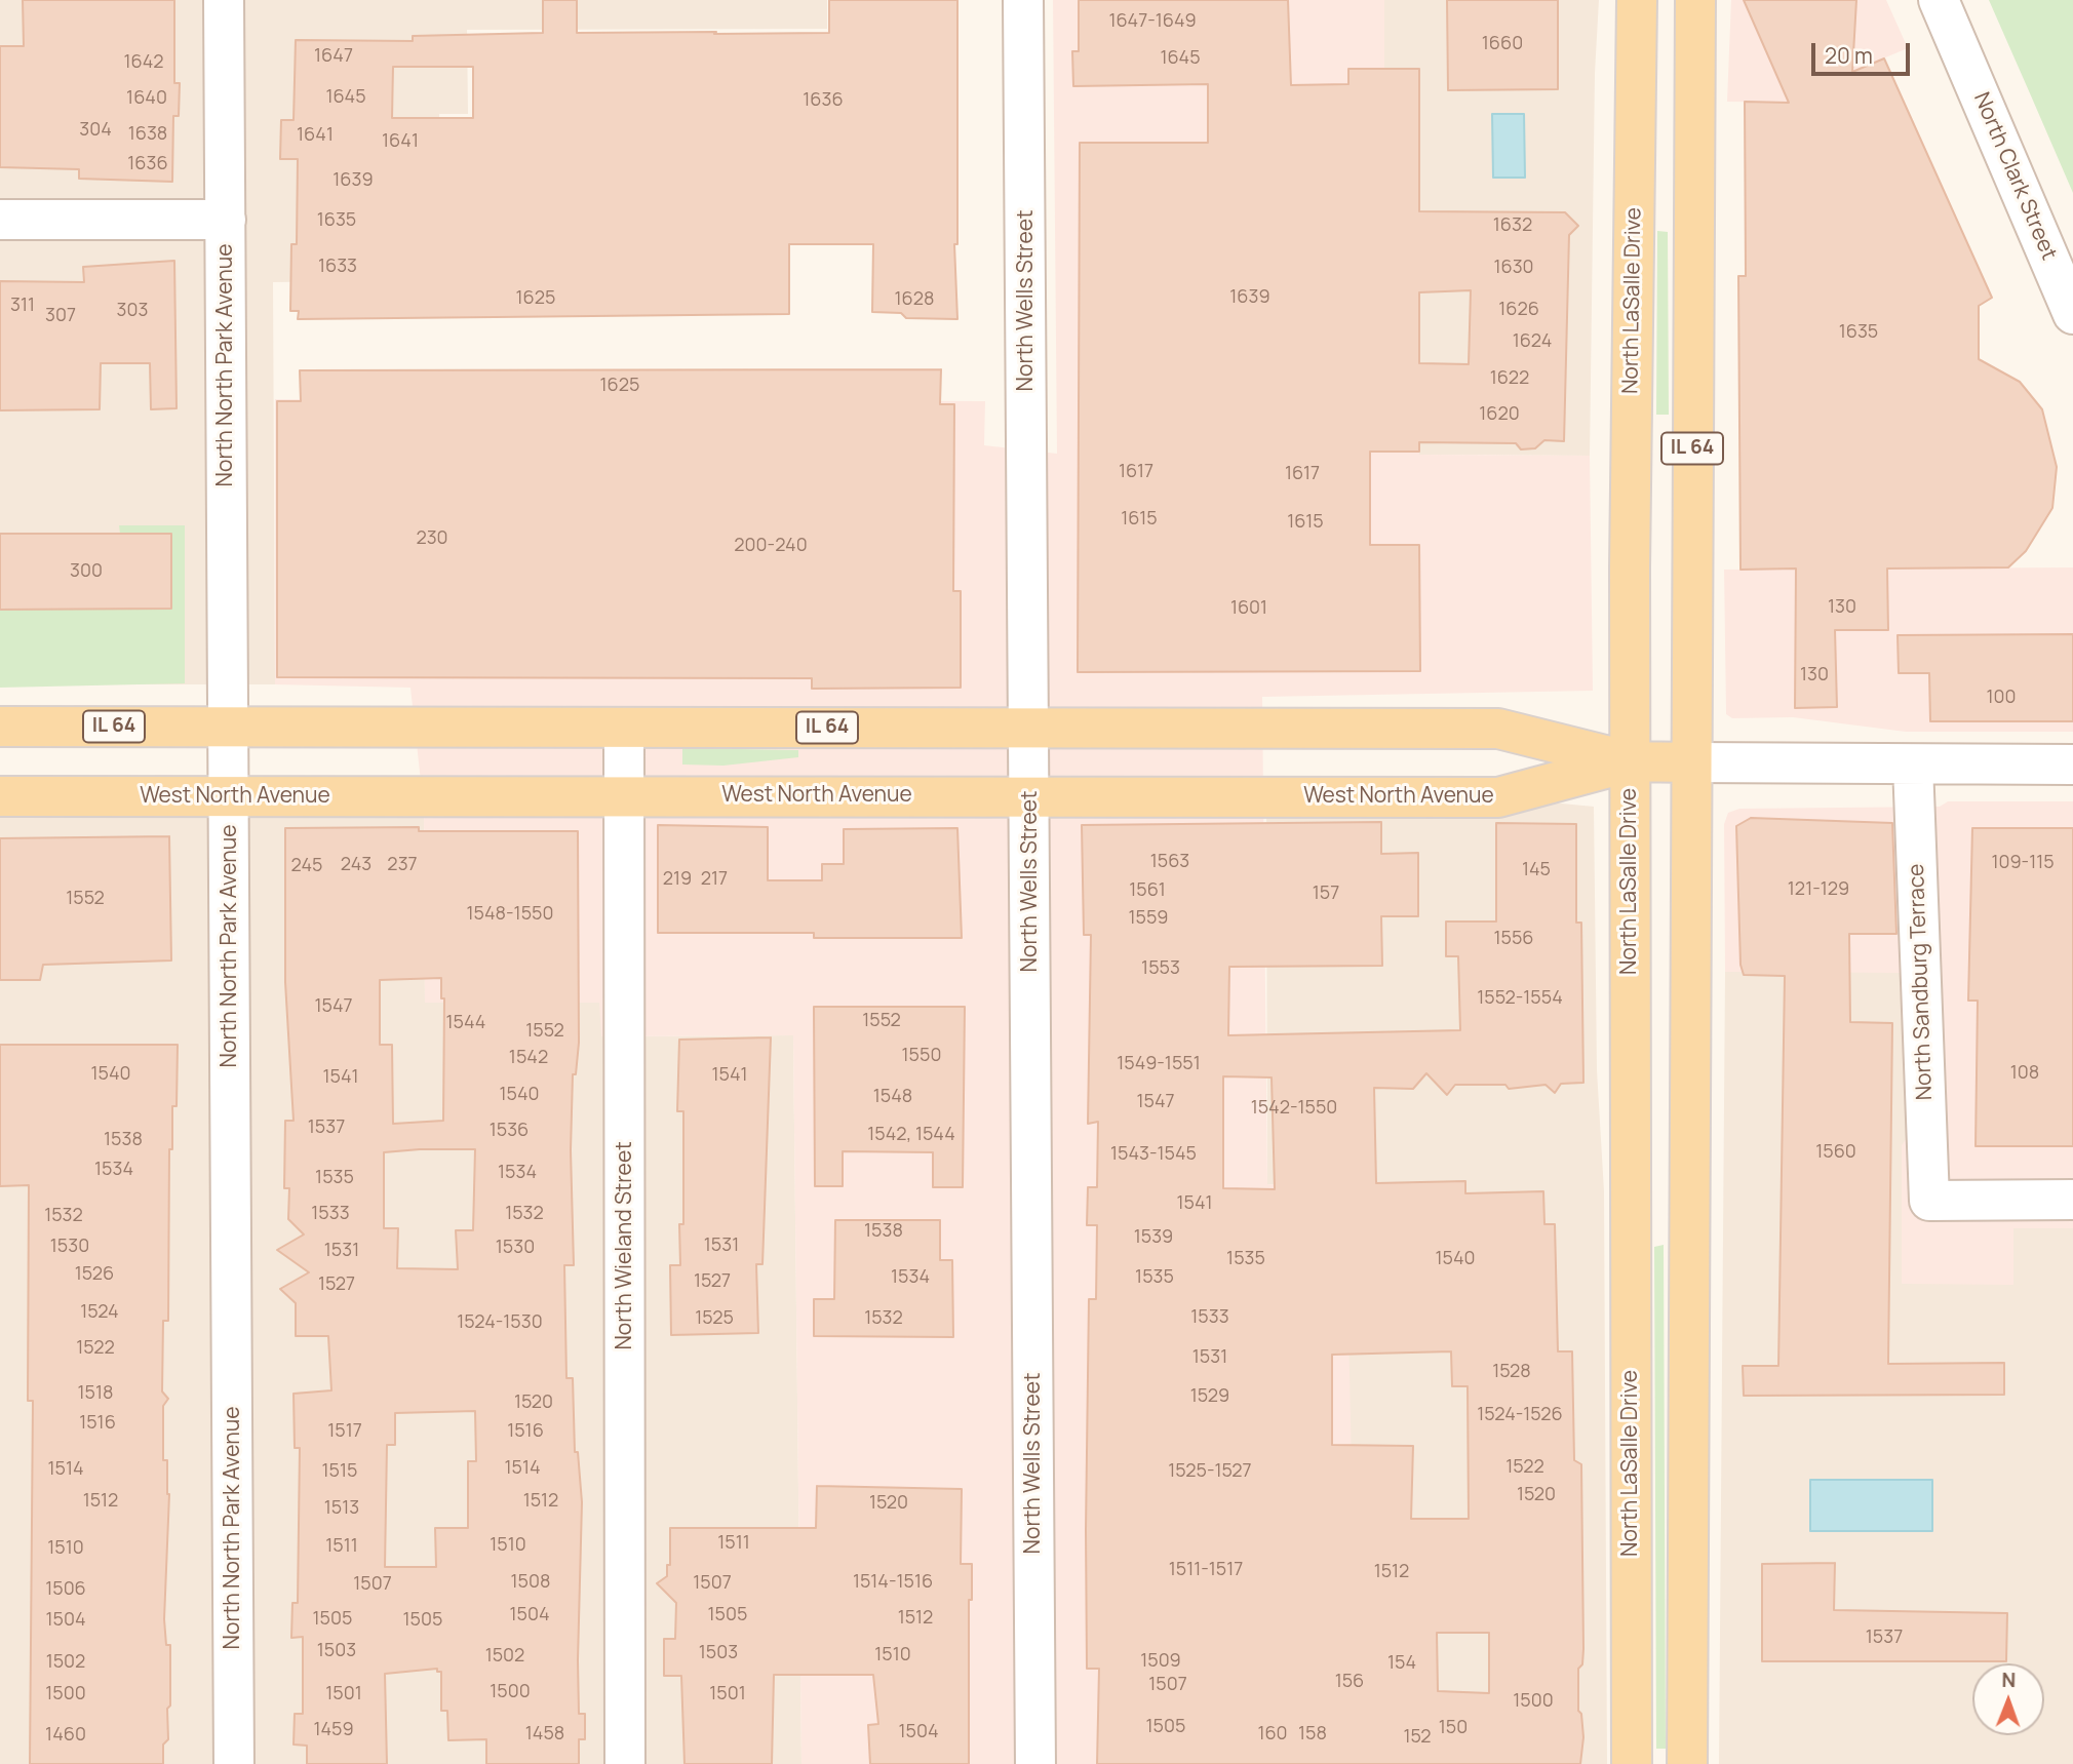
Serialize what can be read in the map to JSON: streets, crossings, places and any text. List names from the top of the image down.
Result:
{
  "streets": {
    "main road": ["North LaSalle Drive", "IL 64", "West North Avenue"],
    "street": [
      "North Clark Street",
      "North Wells Street",
      "North North Park Avenue",
      "North Sandburg Terrace",
      "North Wieland Street"
    ]
  },
  "crossings": [
    ["North Wells Street", "West North Avenue"],
    ["North LaSalle Drive", "West North Avenue"],
    ["North North Park Avenue", "West North Avenue"],
    ["IL 64", "West North Avenue"],
    ["West North Avenue", "North Sandburg Terrace"],
    ["West North Avenue", "North Wieland Street"]
  ],
  "house_numbers": [
    "1647-1649",
    "1660",
    "1647",
    "1645",
    "1642",
    "1645",
    "1640",
    "1636",
    "304",
    "1638",
    "1641",
    "1641",
    "1636",
    "1639",
    "1635",
    "1632",
    "1633",
    "1630",
    "1639",
    "1625",
    "1628",
    "311",
    "1626",
    "303",
    "307",
    "1635",
    "1624",
    "1622",
    "1625",
    "1620",
    "1617",
    "1617",
    "1615",
    "1615",
    "230",
    "200-240",
    "300",
    "130",
    "1601",
    "130",
    "100",
    "1563",
    "109-115",
    "243",
    "237",
    "245",
    "145",
    "219",
    "217",
    "121-129",
    "1561",
    "157",
    "1552",
    "1548-1550",
    "1559",
    "1556",
    "1553",
    "1552-1554",
    "1547",
    "1552",
    "1544",
    "1552",
    "1550",
    "1542",
    "1549-1551",
    "108",
    "1540",
    "1541",
    "1541",
    "1540",
    "1548",
    "1547",
    "1542-1550",
    "1537",
    "1536",
    "1542, 1544",
    "1538",
    "1560",
    "1543-1545",
    "1534",
    "1534",
    "1535",
    "1541",
    "1533",
    "1532",
    "1532",
    "1538",
    "1539",
    "1531",
    "1530",
    "1530",
    "1531",
    "1535",
    "1540",
    "1526",
    "1534",
    "1535",
    "1527",
    "1527",
    "1524",
    "1533",
    "1525",
    "1532",
    "1524-1530",
    "1522",
    "1531",
    "1528",
    "1518",
    "1529",
    "1520",
    "1524-1526",
    "1516",
    "1517",
    "1516",
    "1522",
    "1514",
    "1514",
    "1515",
    "1525-1527",
    "1520",
    "1512",
    "1512",
    "1520",
    "1513",
    "1511",
    "1510",
    "1511",
    "1510",
    "1511-1517",
    "1512",
    "1508",
    "1514-1516",
    "1507",
    "1507",
    "1506",
    "1504",
    "1505",
    "1512",
    "1505",
    "1504",
    "1505",
    "1537",
    "1503",
    "1503",
    "1510",
    "1502",
    "1509",
    "1502",
    "154",
    "156",
    "1507",
    "1500",
    "1500",
    "1501",
    "1501",
    "1500",
    "1505",
    "150",
    "1459",
    "1504",
    "1458",
    "160",
    "158",
    "1460",
    "152"
  ],
  "scale_bar": "20 m",
  "north": "top"
}
